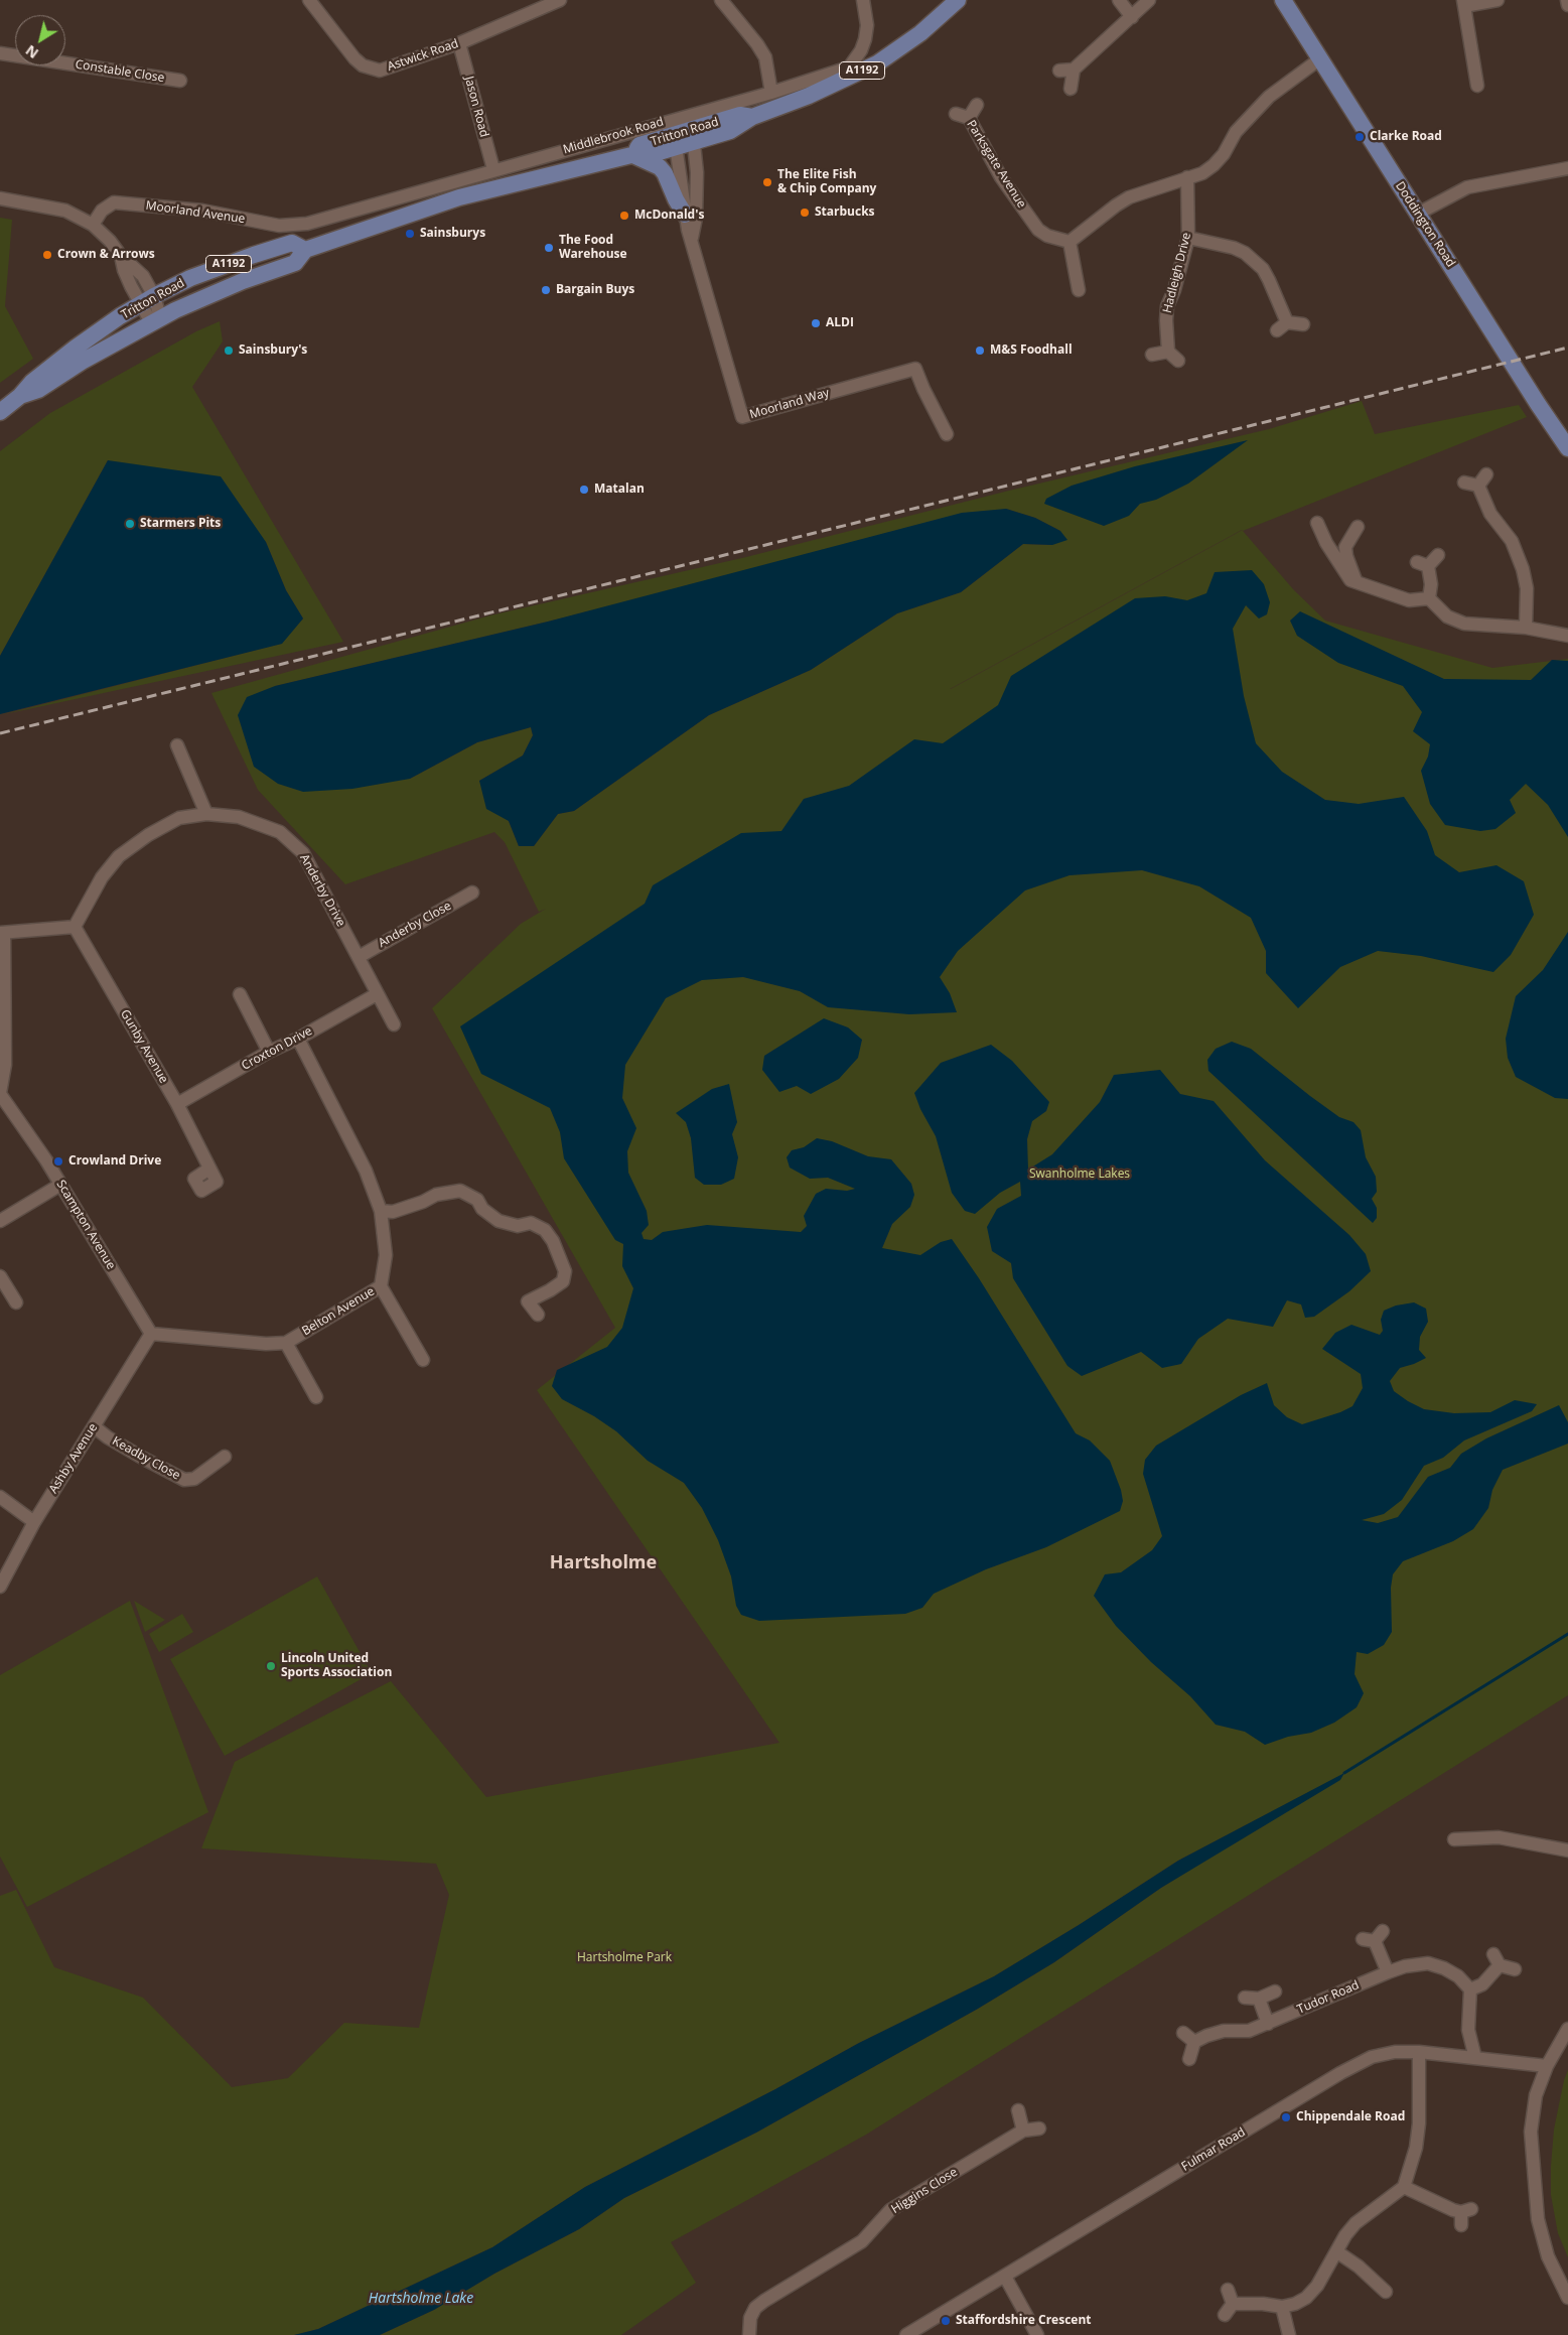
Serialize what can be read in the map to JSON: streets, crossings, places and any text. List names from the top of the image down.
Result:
{
  "streets": {
    "main road": ["A1192", "Tritton Road", "Doddington Road"],
    "street": [
      "Astwick Road",
      "Constable Close",
      "Jason Road",
      "Middlebrook Road",
      "Parksgate Avenue",
      "Moorland Avenue",
      "Hadleigh Drive",
      "Moorland Way",
      "Anderby Drive",
      "Anderby Close",
      "Gunby Avenue",
      "Croxton Drive",
      "Scampton Avenue",
      "Belton Avenue",
      "Ashby Avenue",
      "Keadby Close",
      "Tudor Road",
      "Fulmar Road",
      "Higgins Close"
    ]
  },
  "crossings": [
    ["Astwick Road", "Jason Road"],
    ["Jason Road", "Middlebrook Road"],
    ["Tritton Road", "Moorland Way"],
    ["Middlebrook Road", "Moorland Avenue"],
    ["Anderby Drive", "Anderby Close"],
    ["Anderby Drive", "Gunby Avenue"],
    ["Anderby Drive", "Croxton Drive"],
    ["Gunby Avenue", "Croxton Drive"],
    ["Croxton Drive", "Belton Avenue"],
    ["Scampton Avenue", "Belton Avenue"],
    ["Scampton Avenue", "Ashby Avenue"],
    ["Belton Avenue", "Ashby Avenue"],
    ["Ashby Avenue", "Keadby Close"]
  ],
  "districts": ["Hartsholme"],
  "water": ["Hartsholme Lake"],
  "parks": ["Swanholme Lakes", "Hartsholme Park"],
  "places": [
    "Clarke Road",
    "The Elite Fish & Chip Company",
    "Starbucks",
    "McDonald's",
    "Sainsburys",
    "The Food Warehouse",
    "Crown & Arrows",
    "Bargain Buys",
    "ALDI",
    "Sainsbury's",
    "M&S Foodhall",
    "Matalan",
    "Starmers Pits",
    "Crowland Drive",
    "Lincoln United Sports Association",
    "Chippendale Road",
    "Staffordshire Crescent"
  ],
  "north": "bottom left"
}
